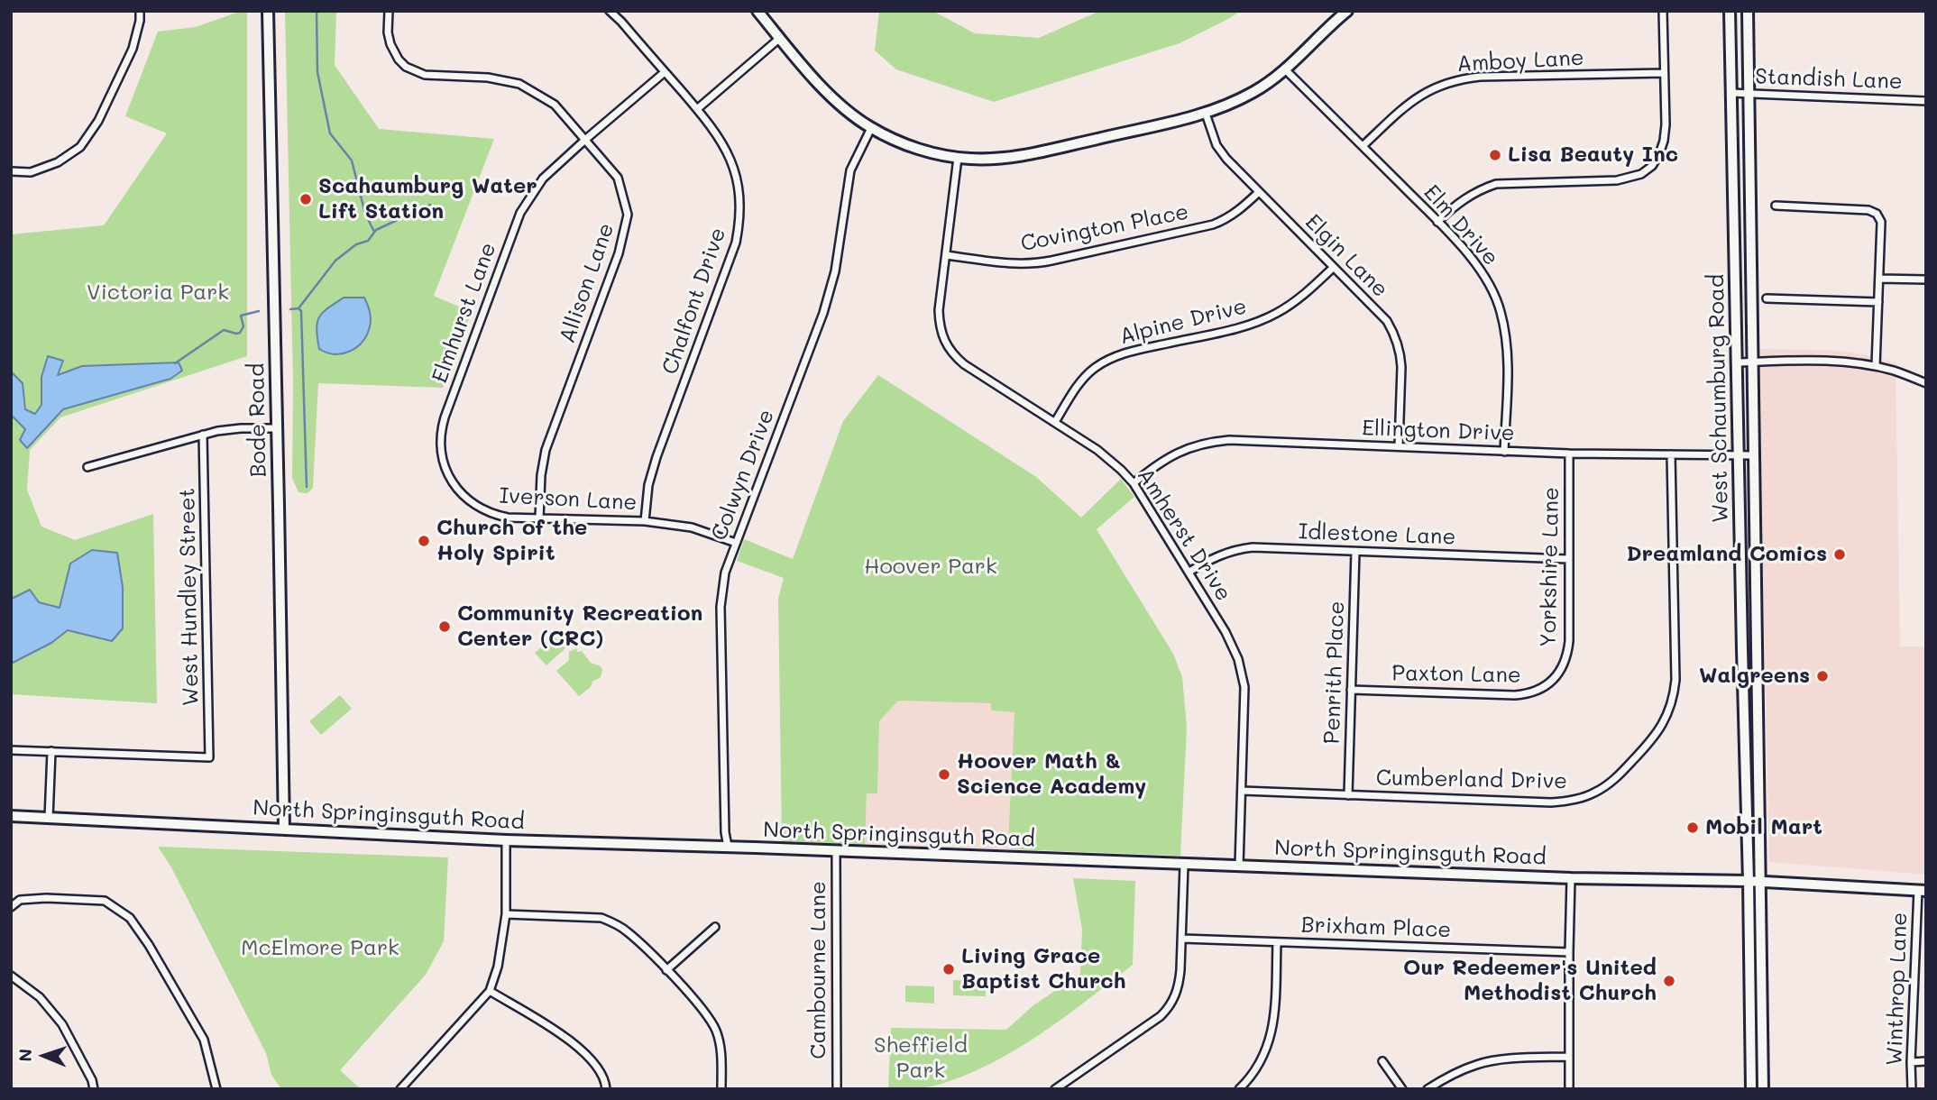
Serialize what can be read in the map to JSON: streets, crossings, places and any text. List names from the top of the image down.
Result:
{
  "streets": {
    "street": [
      "Amboy Lane",
      "Standish Lane",
      "Elm Drive",
      "Covington Place",
      "Elgin Lane",
      "Allison Lane",
      "Chalfont Drive",
      "Elmhurst Lane",
      "Alpine Drive",
      "West Schaumburg Road",
      "Bode Road",
      "Ellington Drive",
      "Colwyn Drive",
      "Iverson Lane",
      "Amherst Drive",
      "Idlestone Lane",
      "Yorkshire Lane",
      "West Hundley Street",
      "Penrith Place",
      "Paxton Lane",
      "Cumberland Drive",
      "North Springinsguth Road",
      "Brixham Place",
      "Cambourne Lane",
      "Winthrop Lane"
    ]
  },
  "crossings": [
    ["Amboy Lane", "Elm Drive"],
    ["Standish Lane", "West Schaumburg Road"],
    ["Elm Drive", "Ellington Drive"],
    ["Covington Place", "Elgin Lane"],
    ["Covington Place", "Amherst Drive"],
    ["Elgin Lane", "Alpine Drive"],
    ["Elgin Lane", "Ellington Drive"],
    ["Allison Lane", "Elmhurst Lane"],
    ["Allison Lane", "Iverson Lane"],
    ["Chalfont Drive", "Elmhurst Lane"],
    ["Chalfont Drive", "Iverson Lane"],
    ["Elmhurst Lane", "Iverson Lane"],
    ["Alpine Drive", "Amherst Drive"],
    ["West Schaumburg Road", "Ellington Drive"],
    ["West Schaumburg Road", "North Springinsguth Road"],
    ["Bode Road", "North Springinsguth Road"],
    ["Ellington Drive", "Amherst Drive"],
    ["Ellington Drive", "Yorkshire Lane"],
    ["Ellington Drive", "Cumberland Drive"],
    ["Colwyn Drive", "Iverson Lane"],
    ["Colwyn Drive", "North Springinsguth Road"],
    ["Amherst Drive", "Idlestone Lane"],
    ["Amherst Drive", "Cumberland Drive"],
    ["Amherst Drive", "North Springinsguth Road"],
    ["Idlestone Lane", "Yorkshire Lane"],
    ["Idlestone Lane", "Penrith Place"],
    ["Yorkshire Lane", "Paxton Lane"],
    ["Penrith Place", "Paxton Lane"],
    ["Penrith Place", "Cumberland Drive"],
    ["North Springinsguth Road", "Cambourne Lane"],
    ["North Springinsguth Road", "Winthrop Lane"]
  ],
  "parks": [
    "Victoria Park",
    "Hoover Park",
    "McElmore Park",
    "Sheffield Park"
  ],
  "places": [
    "Lisa Beauty Inc",
    "Scahaumburg Water Lift Station",
    "Church of the Holy Spirit",
    "Dreamland Comics",
    "Community Recreation Center (CRC)",
    "Walgreens",
    "Hoover Math & Science Academy",
    "Mobil Mart",
    "Living Grace Baptist Church",
    "Our Redeemer's United Methodist Church"
  ],
  "north": "left"
}
